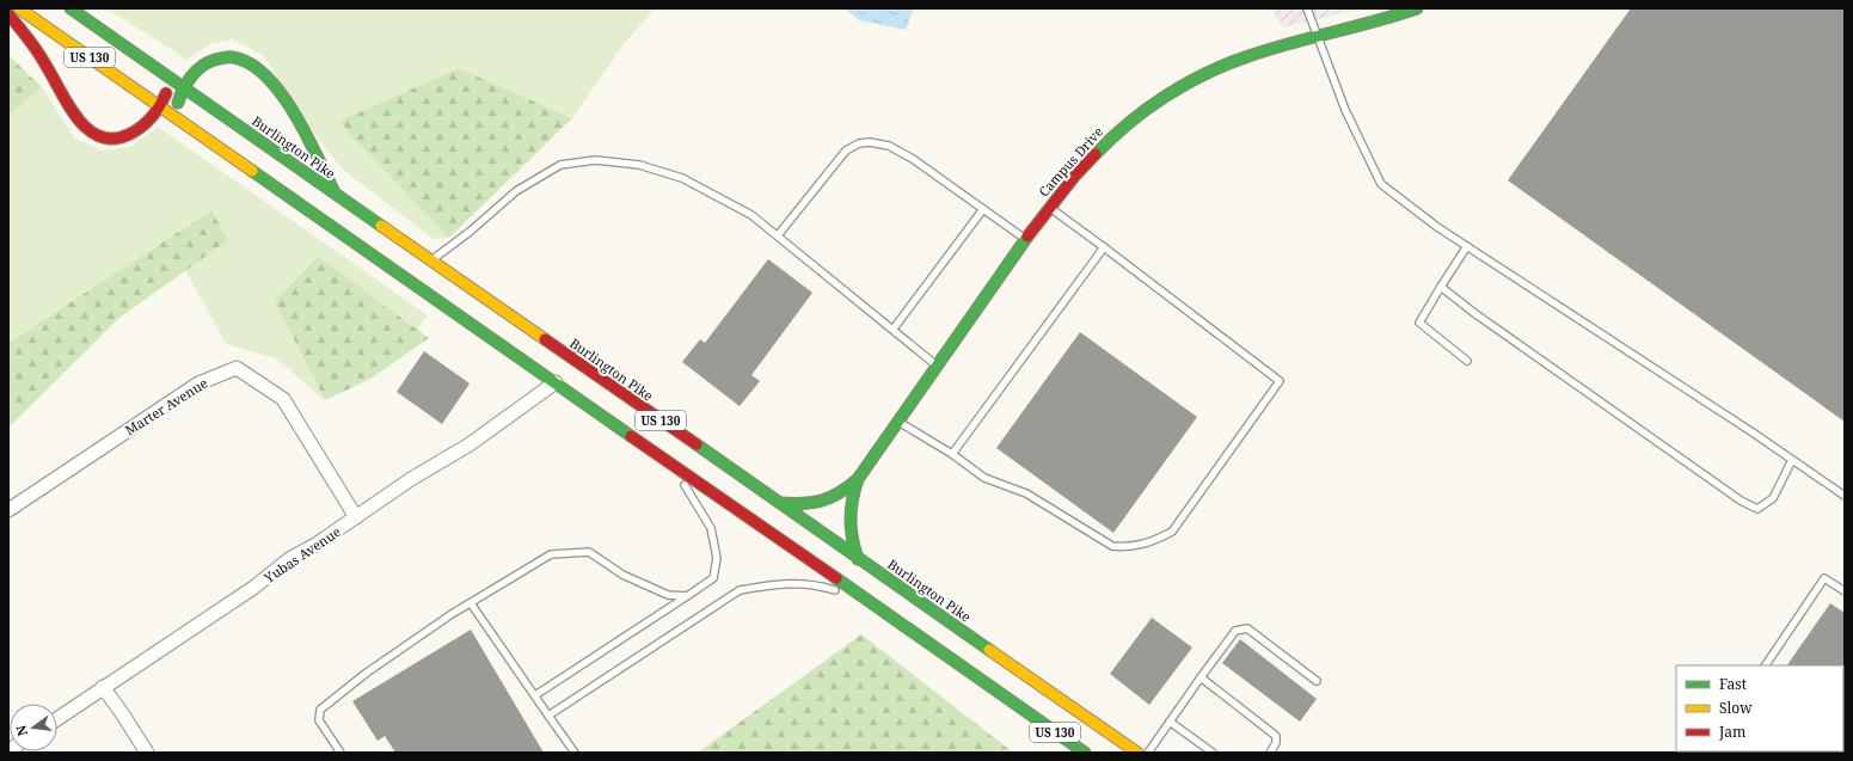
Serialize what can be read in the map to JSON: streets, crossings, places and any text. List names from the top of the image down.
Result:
{
  "streets": {
    "main road": ["US 130", "Burlington Pike", "Campus Drive"],
    "street": ["Marter Avenue", "Yubas Avenue"]
  },
  "crossings": [
    ["US 130", "Yubas Avenue"],
    ["Burlington Pike", "Campus Drive"],
    ["Marter Avenue", "Yubas Avenue"]
  ],
  "legend": ["Fast", "Slow", "Jam"],
  "north": "left"
}
